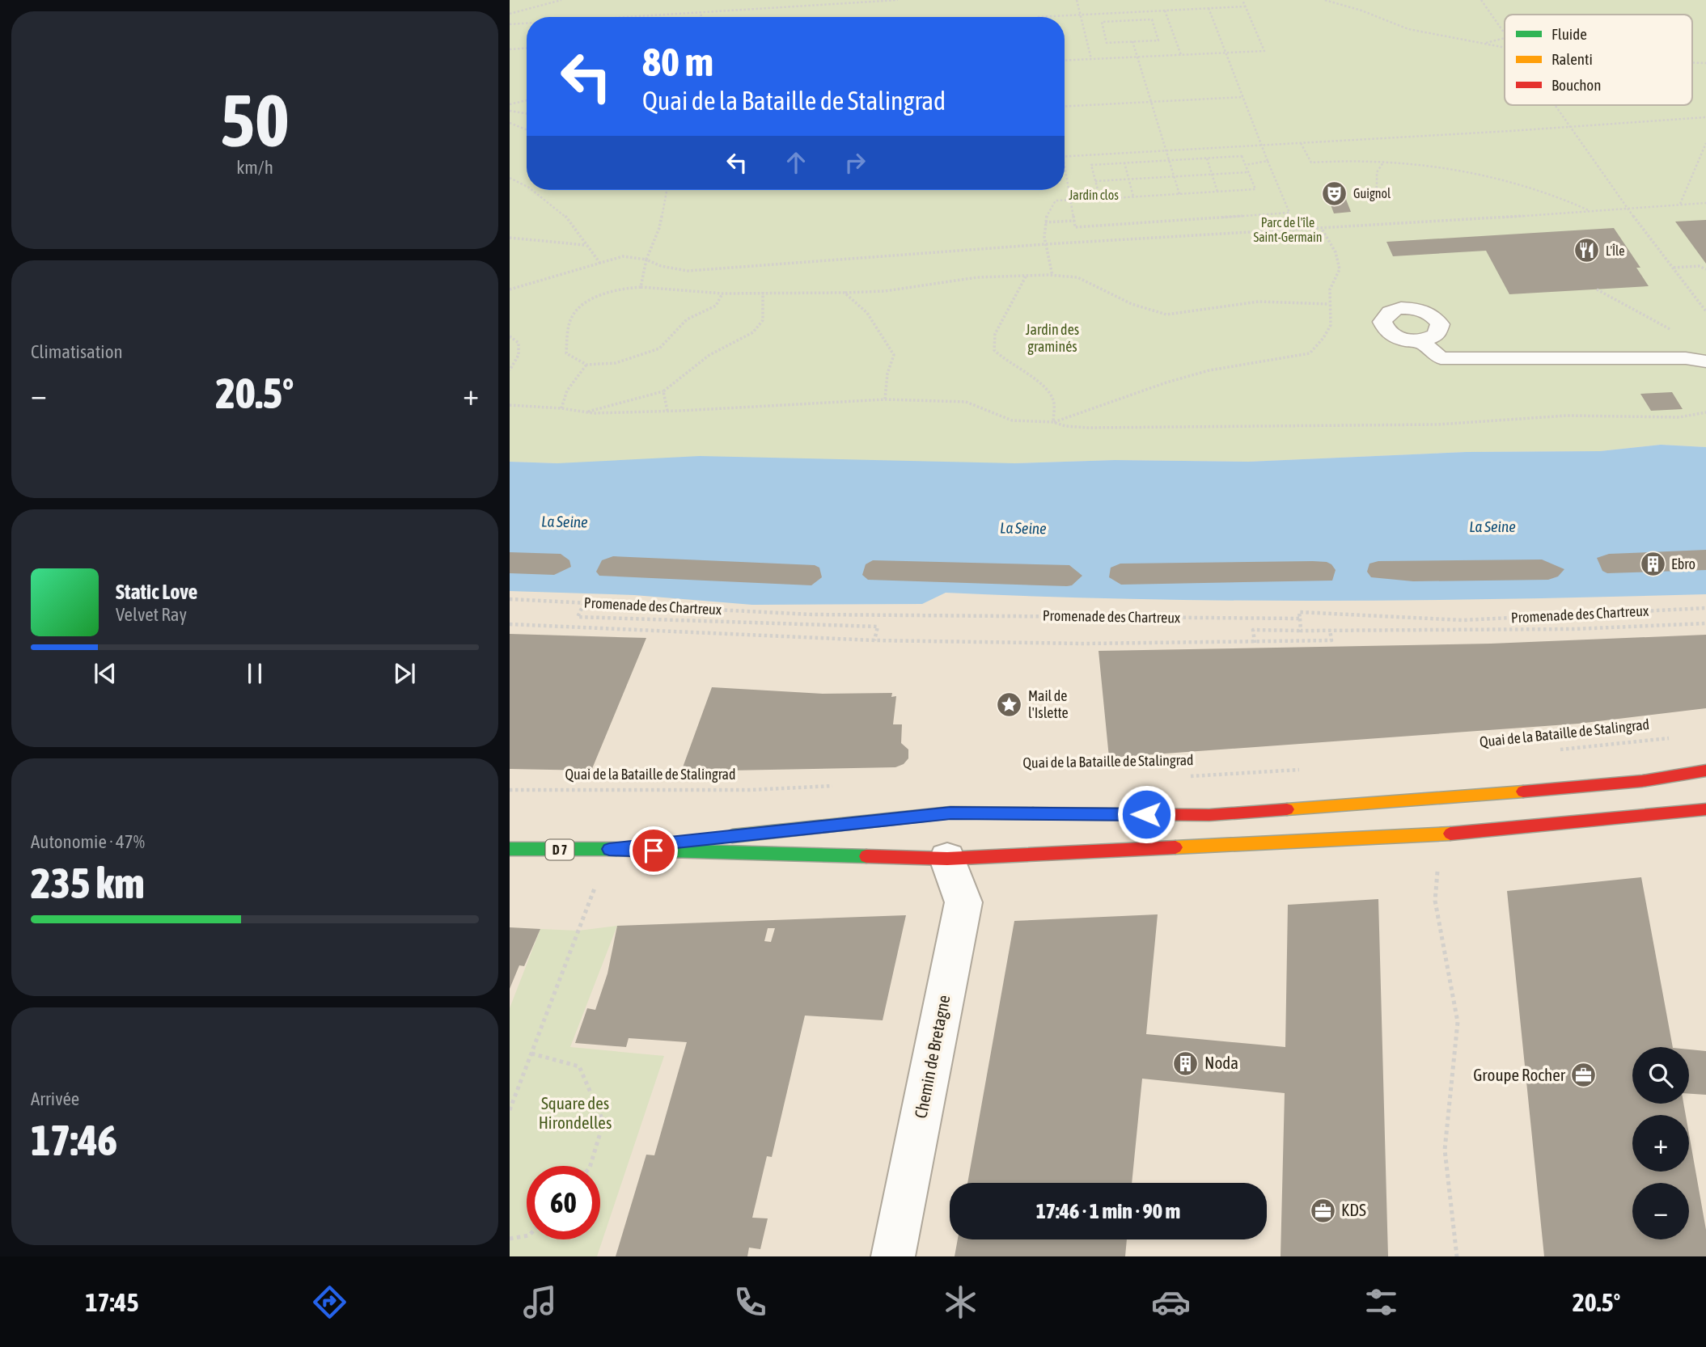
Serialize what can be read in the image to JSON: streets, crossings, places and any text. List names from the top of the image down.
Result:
{
  "streets": {
    "main road": ["D 7"],
    "street": ["Chemin de Bretagne"],
    "path": ["Promenade des Chartreux", "Quai de la Bataille de Stalingrad"]
  },
  "crossings": [
    ["D 7", "Chemin de Bretagne"]
  ],
  "water": ["La Seine"],
  "parks": [
    "Jardin clos",
    "Parc de l'île Saint-Germain",
    "Jardin des graminés",
    "Square des Hirondelles"
  ],
  "places": {
    "theatre": ["Guignol"],
    "restaurant": ["L'Île"],
    "building": ["Ebro", "Noda"],
    "place": ["Mail de l'Islette"],
    "office": ["Groupe Rocher", "KDS"]
  },
  "legend": ["Fluide", "Ralenti", "Bouchon"],
  "page": {
    "tile": [
      ["50", "km/h"],
      "Climatisation",
      ["Autonomie · 47%", "235 km"],
      ["Arrivée", "17:46"]
    ],
    "turn": ["80 m", "Quai de la Bataille de Stalingrad"],
    "heat": ["−", "20.5°", "+"],
    "song": ["Static Love", "Velvet Ray"],
    "map_buttons": ["+", "−"],
    "limit": "60",
    "trip": "17:46 · 1 min · 90 m",
    "tabs": ["17:45", "20.5°"]
  }
}
